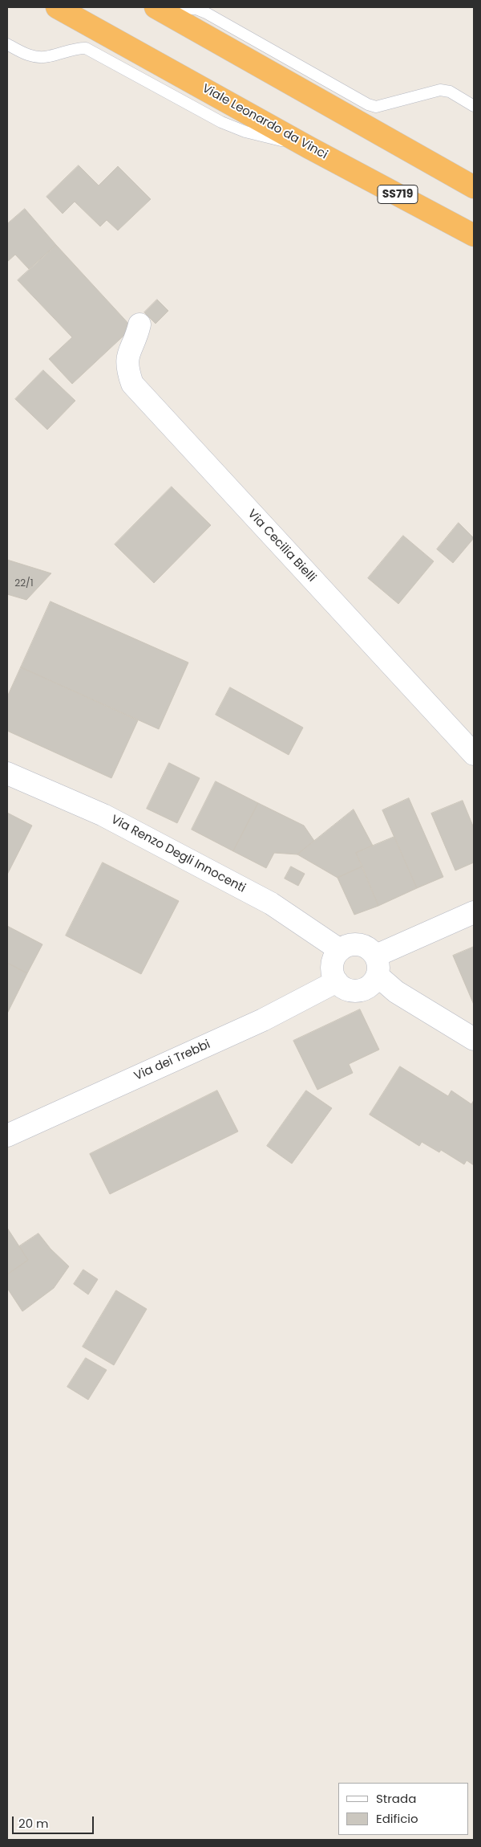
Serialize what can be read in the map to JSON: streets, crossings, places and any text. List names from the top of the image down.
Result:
{
  "streets": {
    "highway": ["Viale Leonardo da Vinci", "SS719"],
    "street": ["Via Cecilia Bielli", "Via Renzo Degli Innocenti", "Via dei Trebbi"]
  },
  "crossings": [
    ["Via Renzo Degli Innocenti", "Via dei Trebbi"]
  ],
  "house_numbers": ["22/1"],
  "legend": ["Strada", "Edificio"],
  "scale_bar": "20 m"
}
